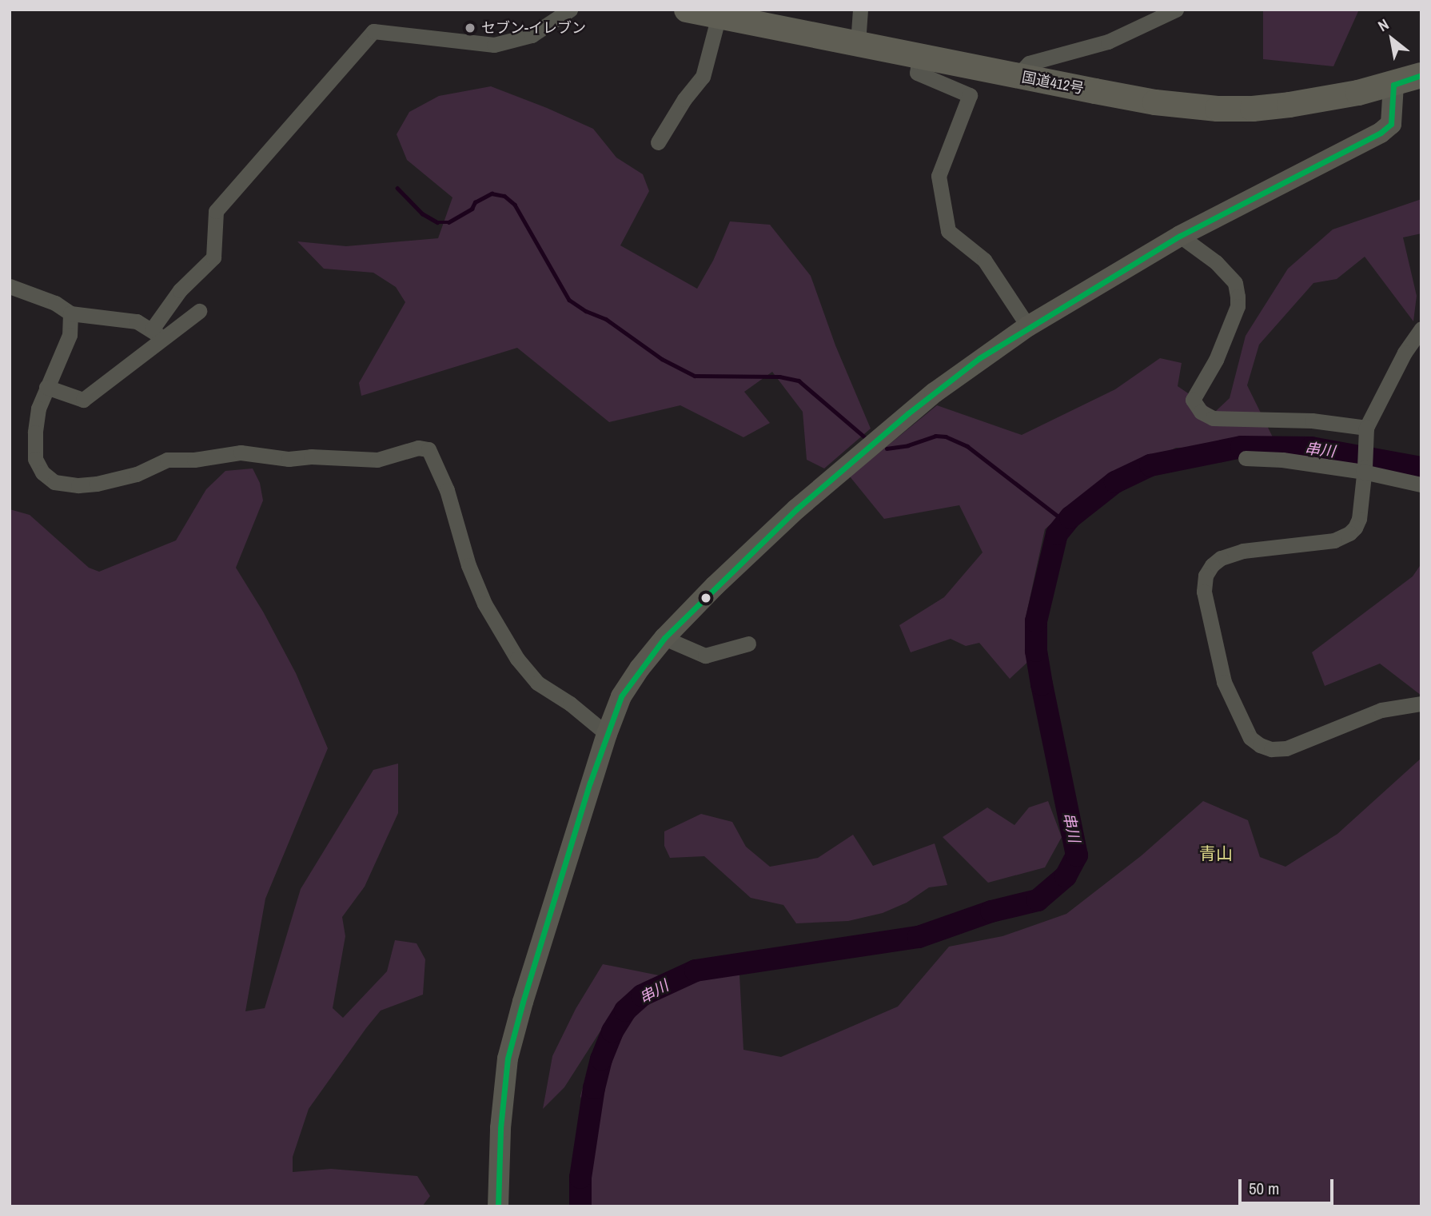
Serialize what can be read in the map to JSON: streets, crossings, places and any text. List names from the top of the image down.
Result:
{
  "streets": {
    "highway": ["国道412号"]
  },
  "districts": ["青山"],
  "water": ["串川"],
  "places": ["セブン-イレブン"],
  "scale_bar": "50 m",
  "north": "top left"
}
